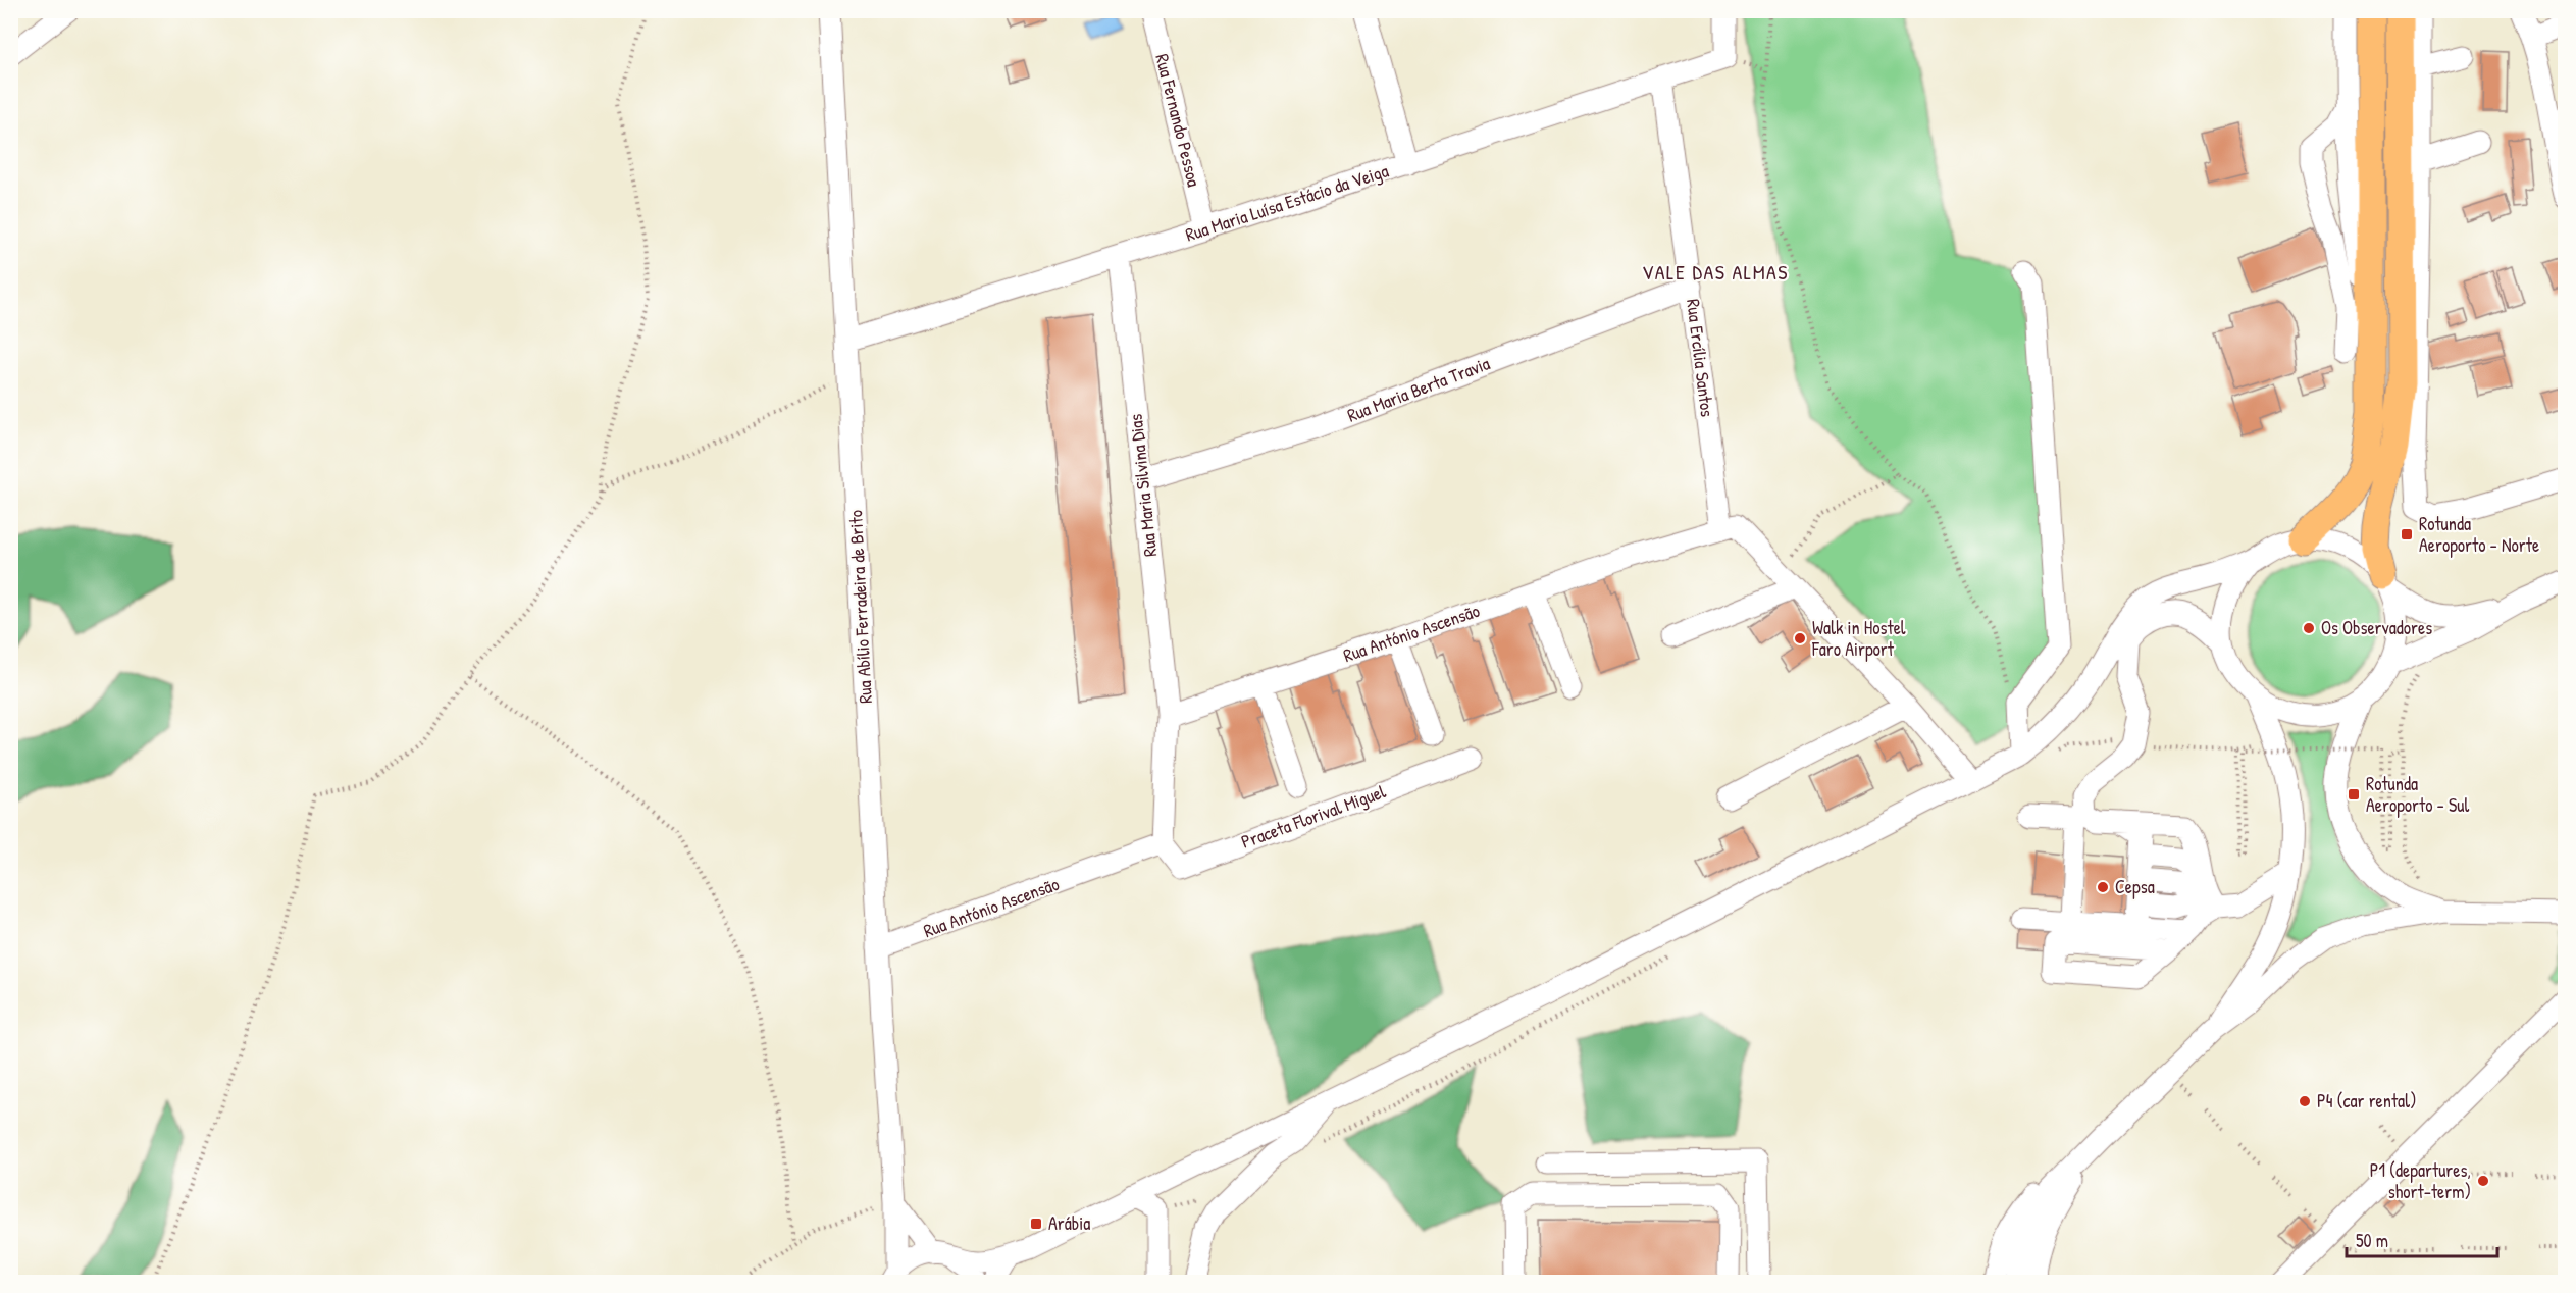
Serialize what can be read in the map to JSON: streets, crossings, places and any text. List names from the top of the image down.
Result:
{
  "streets": {
    "street": [
      "Rua Fernando Pessoa",
      "Rua Maria Luísa Estácio da Veiga",
      "Rua Ercília Santos",
      "Rua Maria Berta Travia",
      "Rua Maria Silvina Dias",
      "Rua Abílio Ferradeira de Brito",
      "Rua António Ascensão",
      "Praceta Florival Miguel"
    ]
  },
  "crossings": [
    ["Rua Fernando Pessoa", "Rua Maria Luísa Estácio da Veiga"],
    ["Rua Maria Luísa Estácio da Veiga", "Rua Ercília Santos"],
    ["Rua Maria Luísa Estácio da Veiga", "Rua Maria Silvina Dias"],
    ["Rua Maria Luísa Estácio da Veiga", "Rua Abílio Ferradeira de Brito"],
    ["Rua Ercília Santos", "Rua Maria Berta Travia"],
    ["Rua Ercília Santos", "Rua António Ascensão"],
    ["Rua Maria Berta Travia", "Rua Maria Silvina Dias"],
    ["Rua Maria Silvina Dias", "Rua António Ascensão"],
    ["Rua Abílio Ferradeira de Brito", "Rua António Ascensão"],
    ["Rua António Ascensão", "Praceta Florival Miguel"]
  ],
  "districts": ["VALE DAS ALMAS"],
  "places": {
    "transit": ["Rotunda Aeroporto - Norte", "Rotunda Aeroporto - Sul", "Arábia"],
    "other": [
      "Os Observadores",
      "Walk in Hostel Faro Airport",
      "Cepsa",
      "P4 (car rental)",
      "P1 (departures, short-term)"
    ]
  },
  "scale_bar": "50 m"
}
